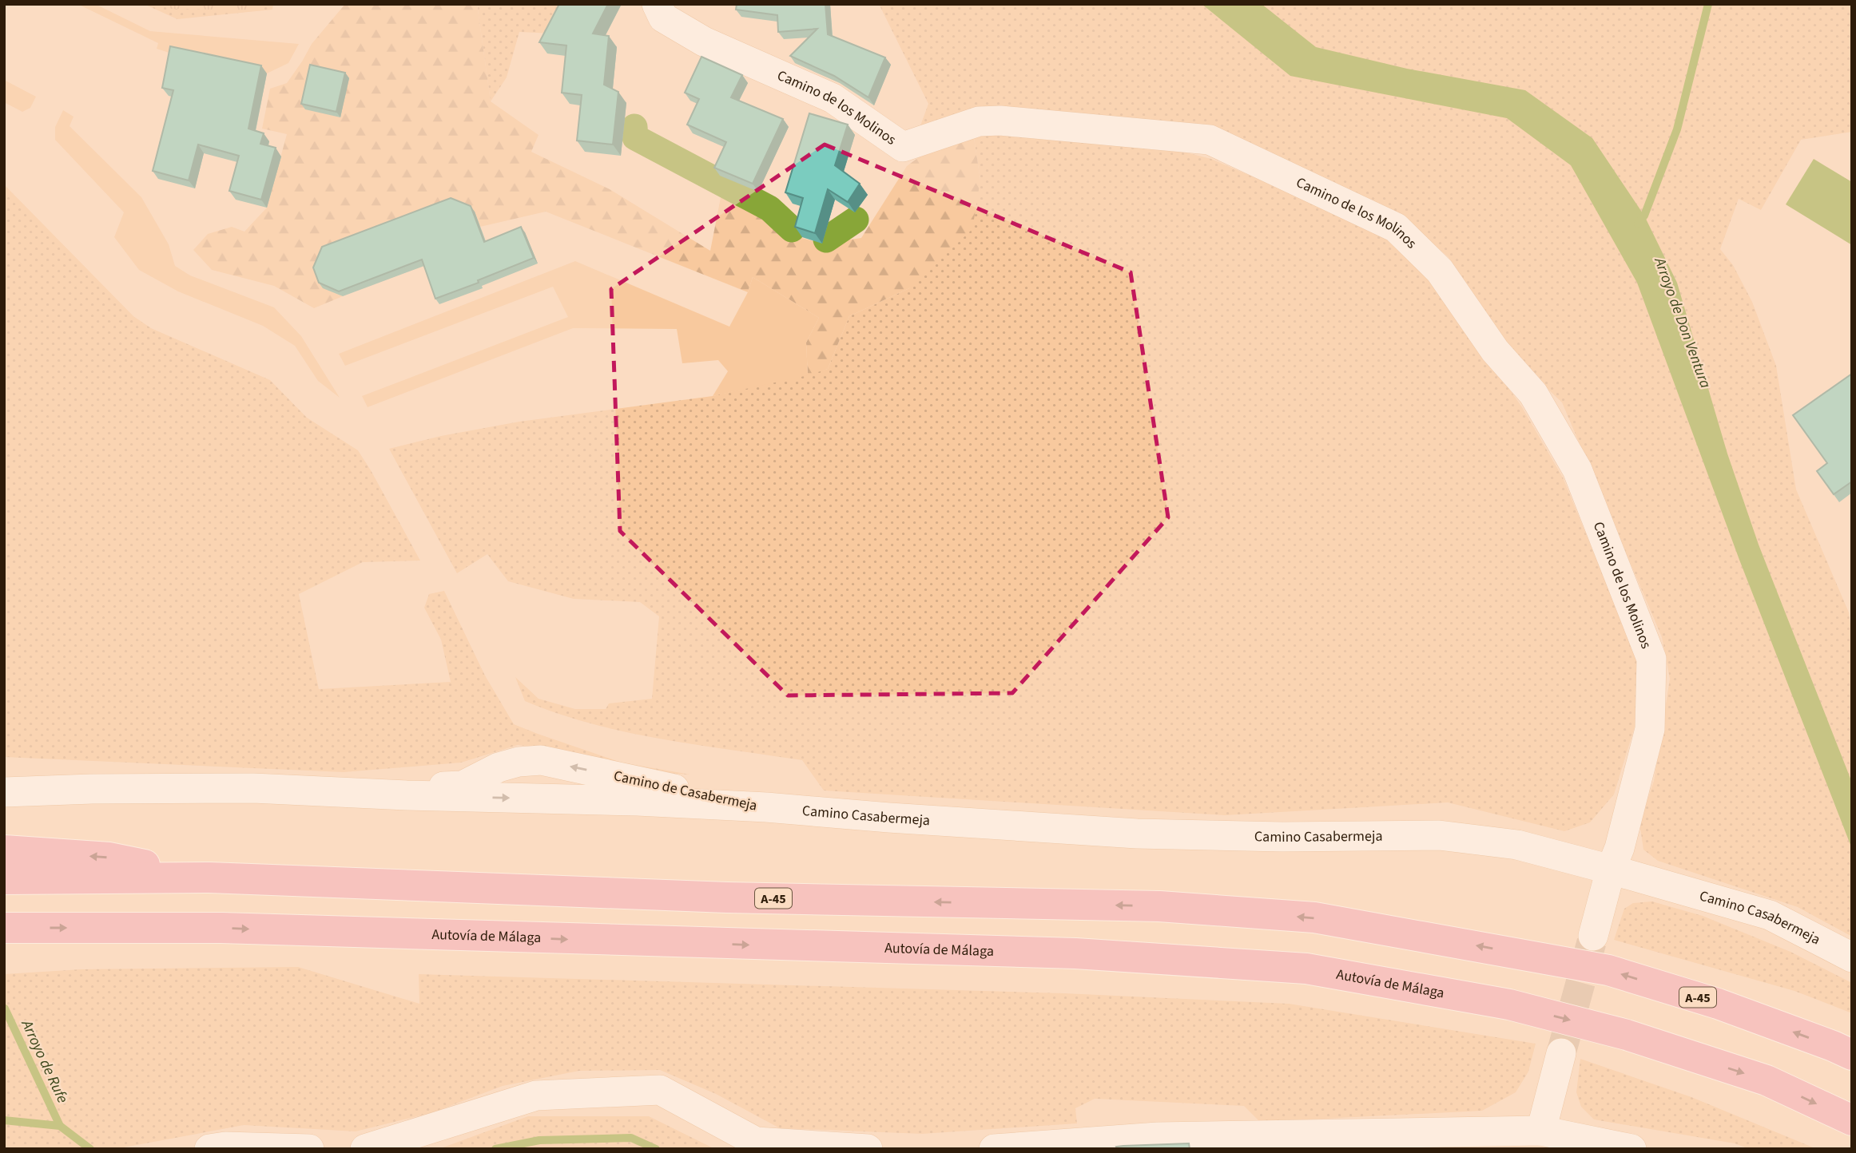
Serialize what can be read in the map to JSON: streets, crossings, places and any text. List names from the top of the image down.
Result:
{
  "streets": {
    "highway": ["A-45", "Autovía de Málaga"],
    "street": ["Camino de los Molinos", "Camino de Casabermeja", "Camino Casabermeja"]
  },
  "crossings": [
    ["Camino de los Molinos", "Camino Casabermeja"],
    ["Camino de Casabermeja", "Camino Casabermeja"]
  ],
  "water": ["Arroyo de Don Ventura", "Arroyo de Rufe"]
}
